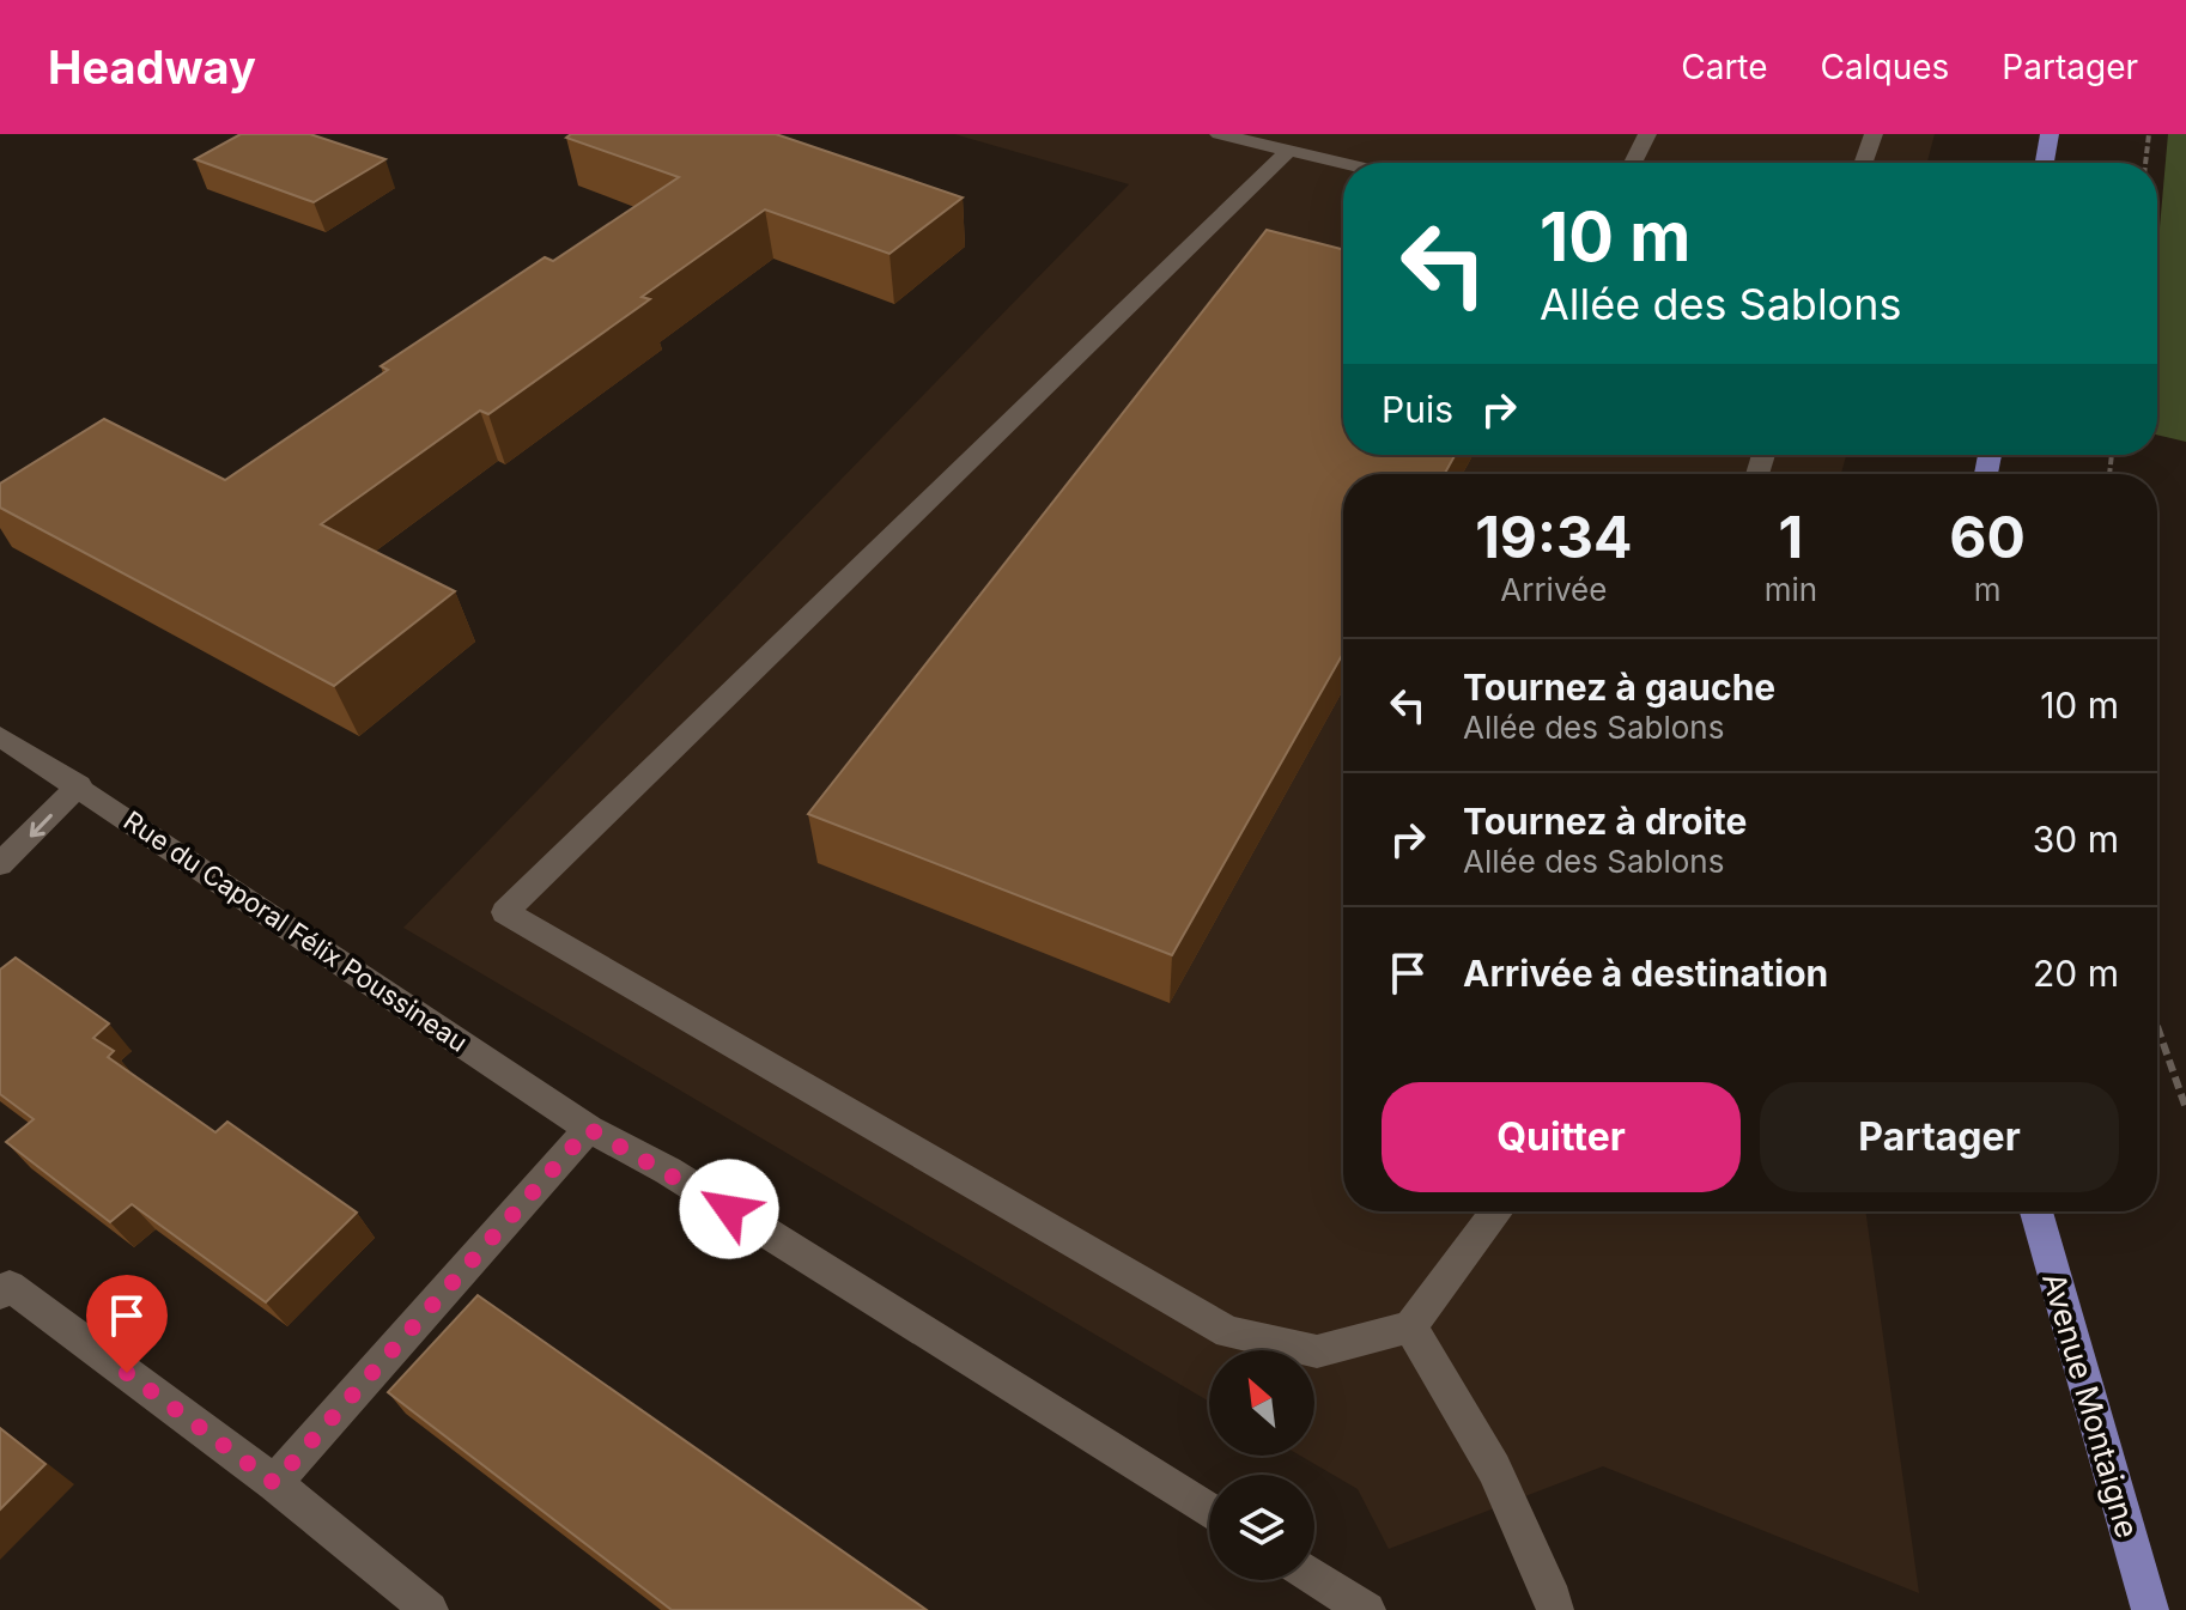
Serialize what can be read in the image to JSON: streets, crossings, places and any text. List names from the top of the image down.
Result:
{
  "streets": {
    "main road": ["Avenue Montaigne"],
    "street": ["Rue du Caporal Félix Poussineau"]
  },
  "north": "top left",
  "page": {
    "header": "Headway",
    "nav": ["Carte", "Calques", "Partager"],
    "turn": ["10 m", "Allée des Sablons"],
    "then": "Puis",
    "eta": [
      "19:34",
      "Arrivée",
      "1",
      "min",
      "60",
      "m"
    ],
    "list": [
      {
        "name": "Tournez à gauche",
        "note": "Allée des Sablons",
        "value": "10 m"
      },
      {
        "name": "Tournez à droite",
        "note": "Allée des Sablons",
        "value": "30 m"
      },
      {
        "name": "Arrivée à destination",
        "value": "20 m"
      }
    ],
    "buttons": ["Quitter", "Partager"]
  }
}
